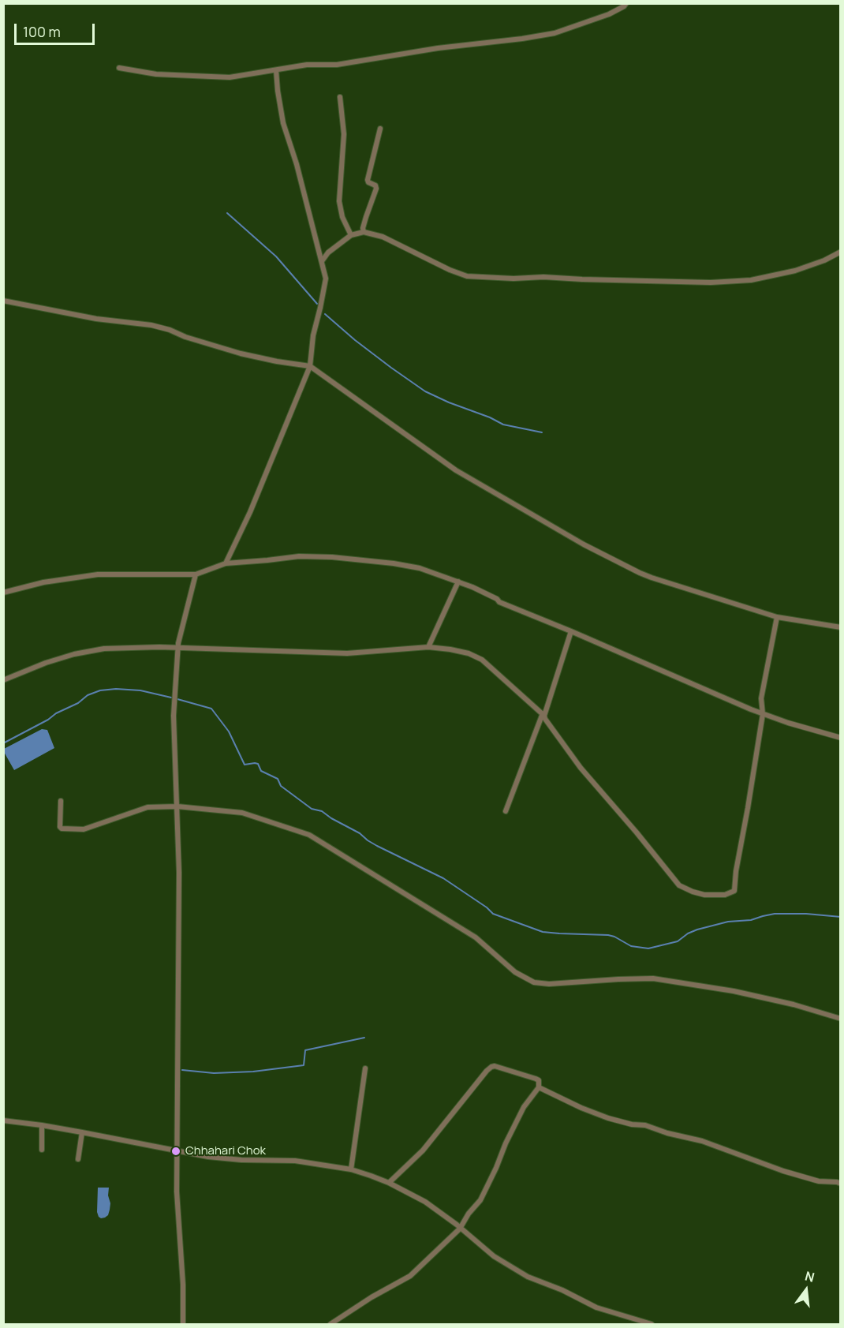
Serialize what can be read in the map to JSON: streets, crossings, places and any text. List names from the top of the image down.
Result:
{
  "places": ["Chhahari Chok"],
  "scale_bar": "100 m",
  "north": "top"
}
